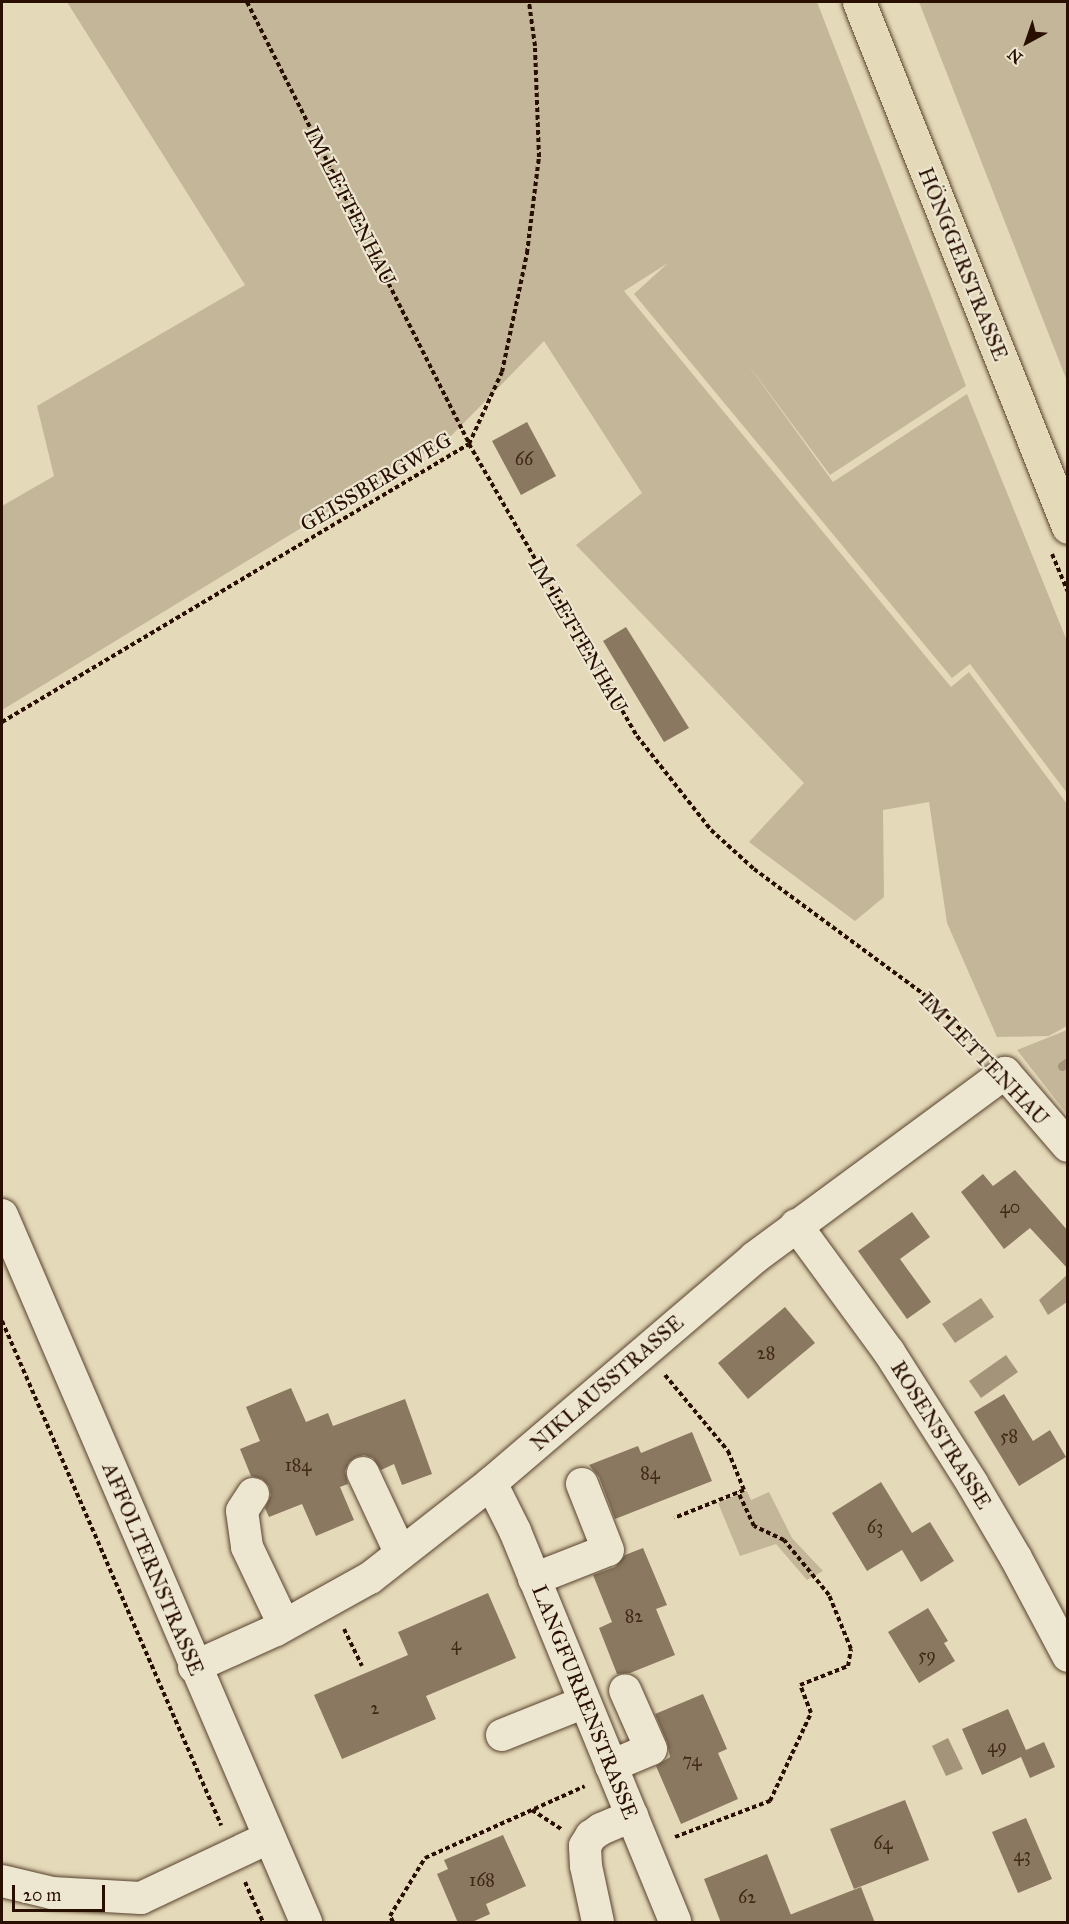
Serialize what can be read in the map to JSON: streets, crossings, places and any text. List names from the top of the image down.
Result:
{
  "streets": {
    "main road": ["HÖNGGERSTRASSE"],
    "street": [
      "IM LETTENHAU",
      "NIKLAUSSTRASSE",
      "ROSENSTRASSE",
      "AFFOLTERNSTRASSE",
      "LANGFURRENSTRASSE"
    ],
    "path": ["GEISSBERGWEG"]
  },
  "crossings": [
    ["IM LETTENHAU", "GEISSBERGWEG"],
    ["IM LETTENHAU", "NIKLAUSSTRASSE"],
    ["NIKLAUSSTRASSE", "ROSENSTRASSE"],
    ["NIKLAUSSTRASSE", "AFFOLTERNSTRASSE"],
    ["NIKLAUSSTRASSE", "LANGFURRENSTRASSE"]
  ],
  "house_numbers": [
    "66",
    "40",
    "28",
    "58",
    "184",
    "84",
    "63",
    "82",
    "4",
    "59",
    "2",
    "49",
    "74",
    "64",
    "43",
    "168",
    "62"
  ],
  "scale_bar": "20 m",
  "north": "bottom left"
}
